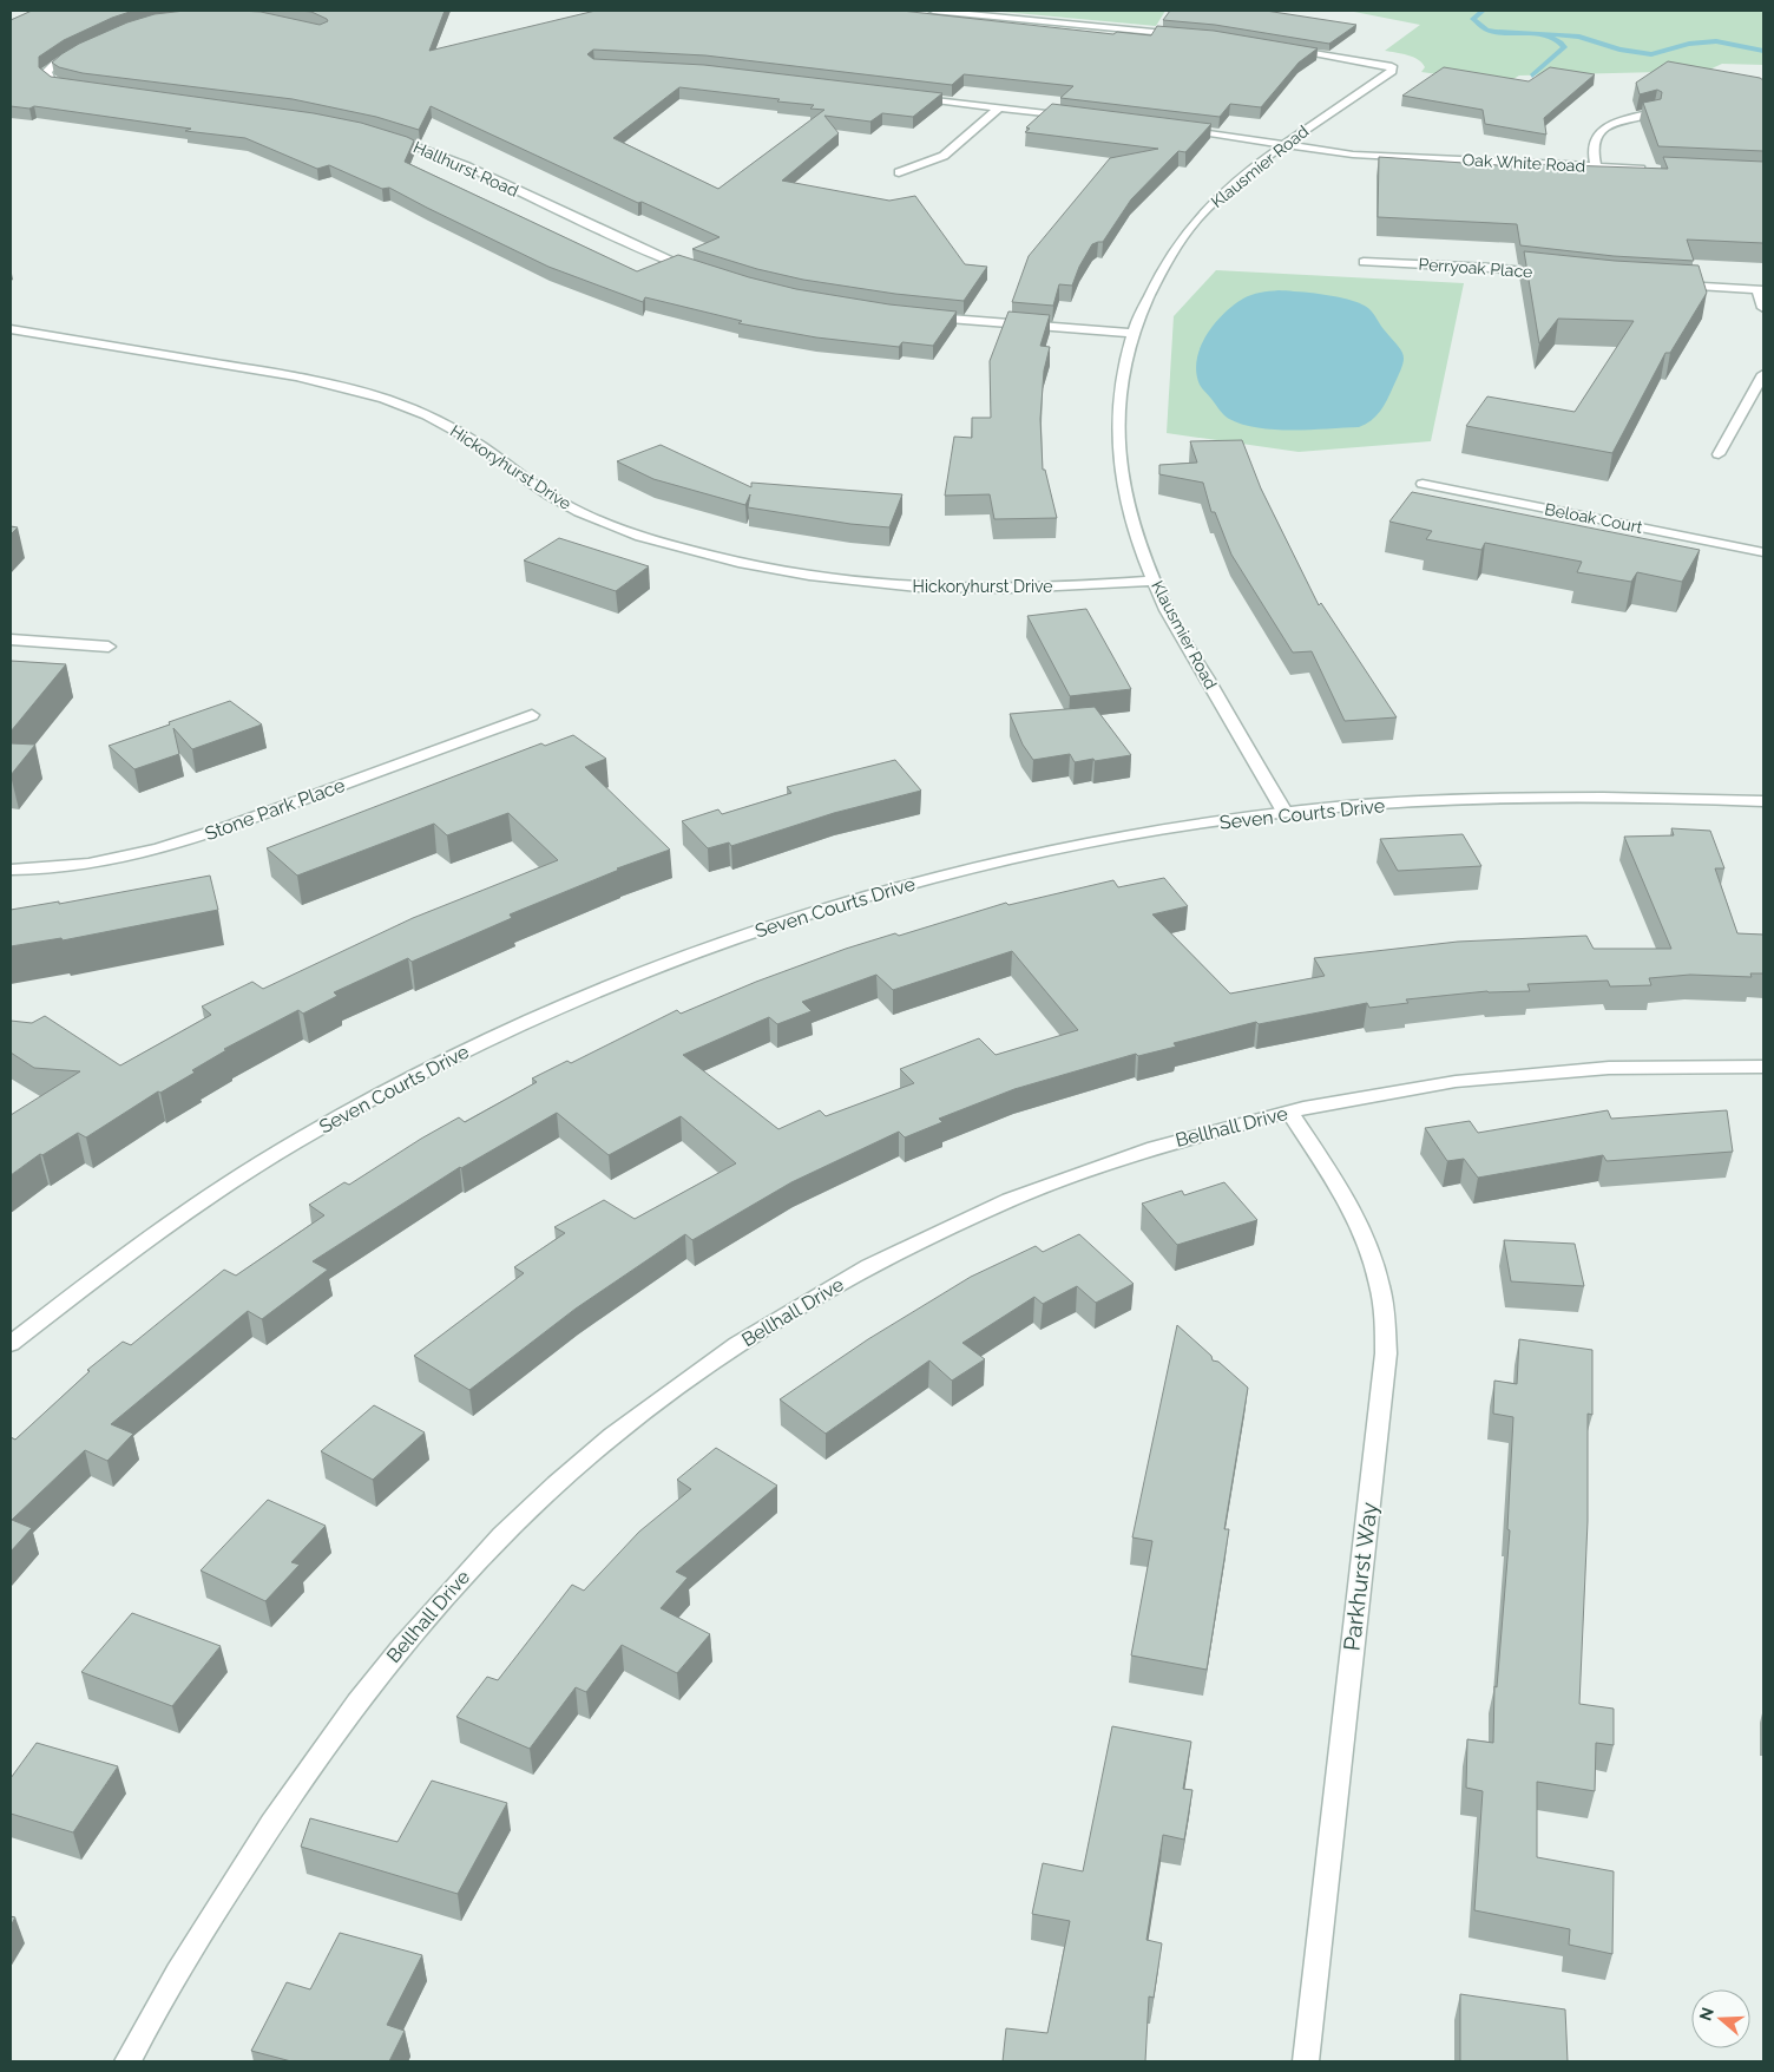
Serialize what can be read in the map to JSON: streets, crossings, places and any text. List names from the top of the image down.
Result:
{
  "streets": {
    "street": [
      "Oak White Road",
      "Klausmier Road",
      "Hallhurst Road",
      "Perryoak Place",
      "Hickoryhurst Drive",
      "Beloak Court",
      "Stone Park Place",
      "Seven Courts Drive",
      "Bellhall Drive",
      "Parkhurst Way"
    ]
  },
  "crossings": [
    ["Oak White Road", "Klausmier Road"],
    ["Klausmier Road", "Hickoryhurst Drive"],
    ["Klausmier Road", "Seven Courts Drive"],
    ["Bellhall Drive", "Parkhurst Way"]
  ],
  "north": "left"
}
